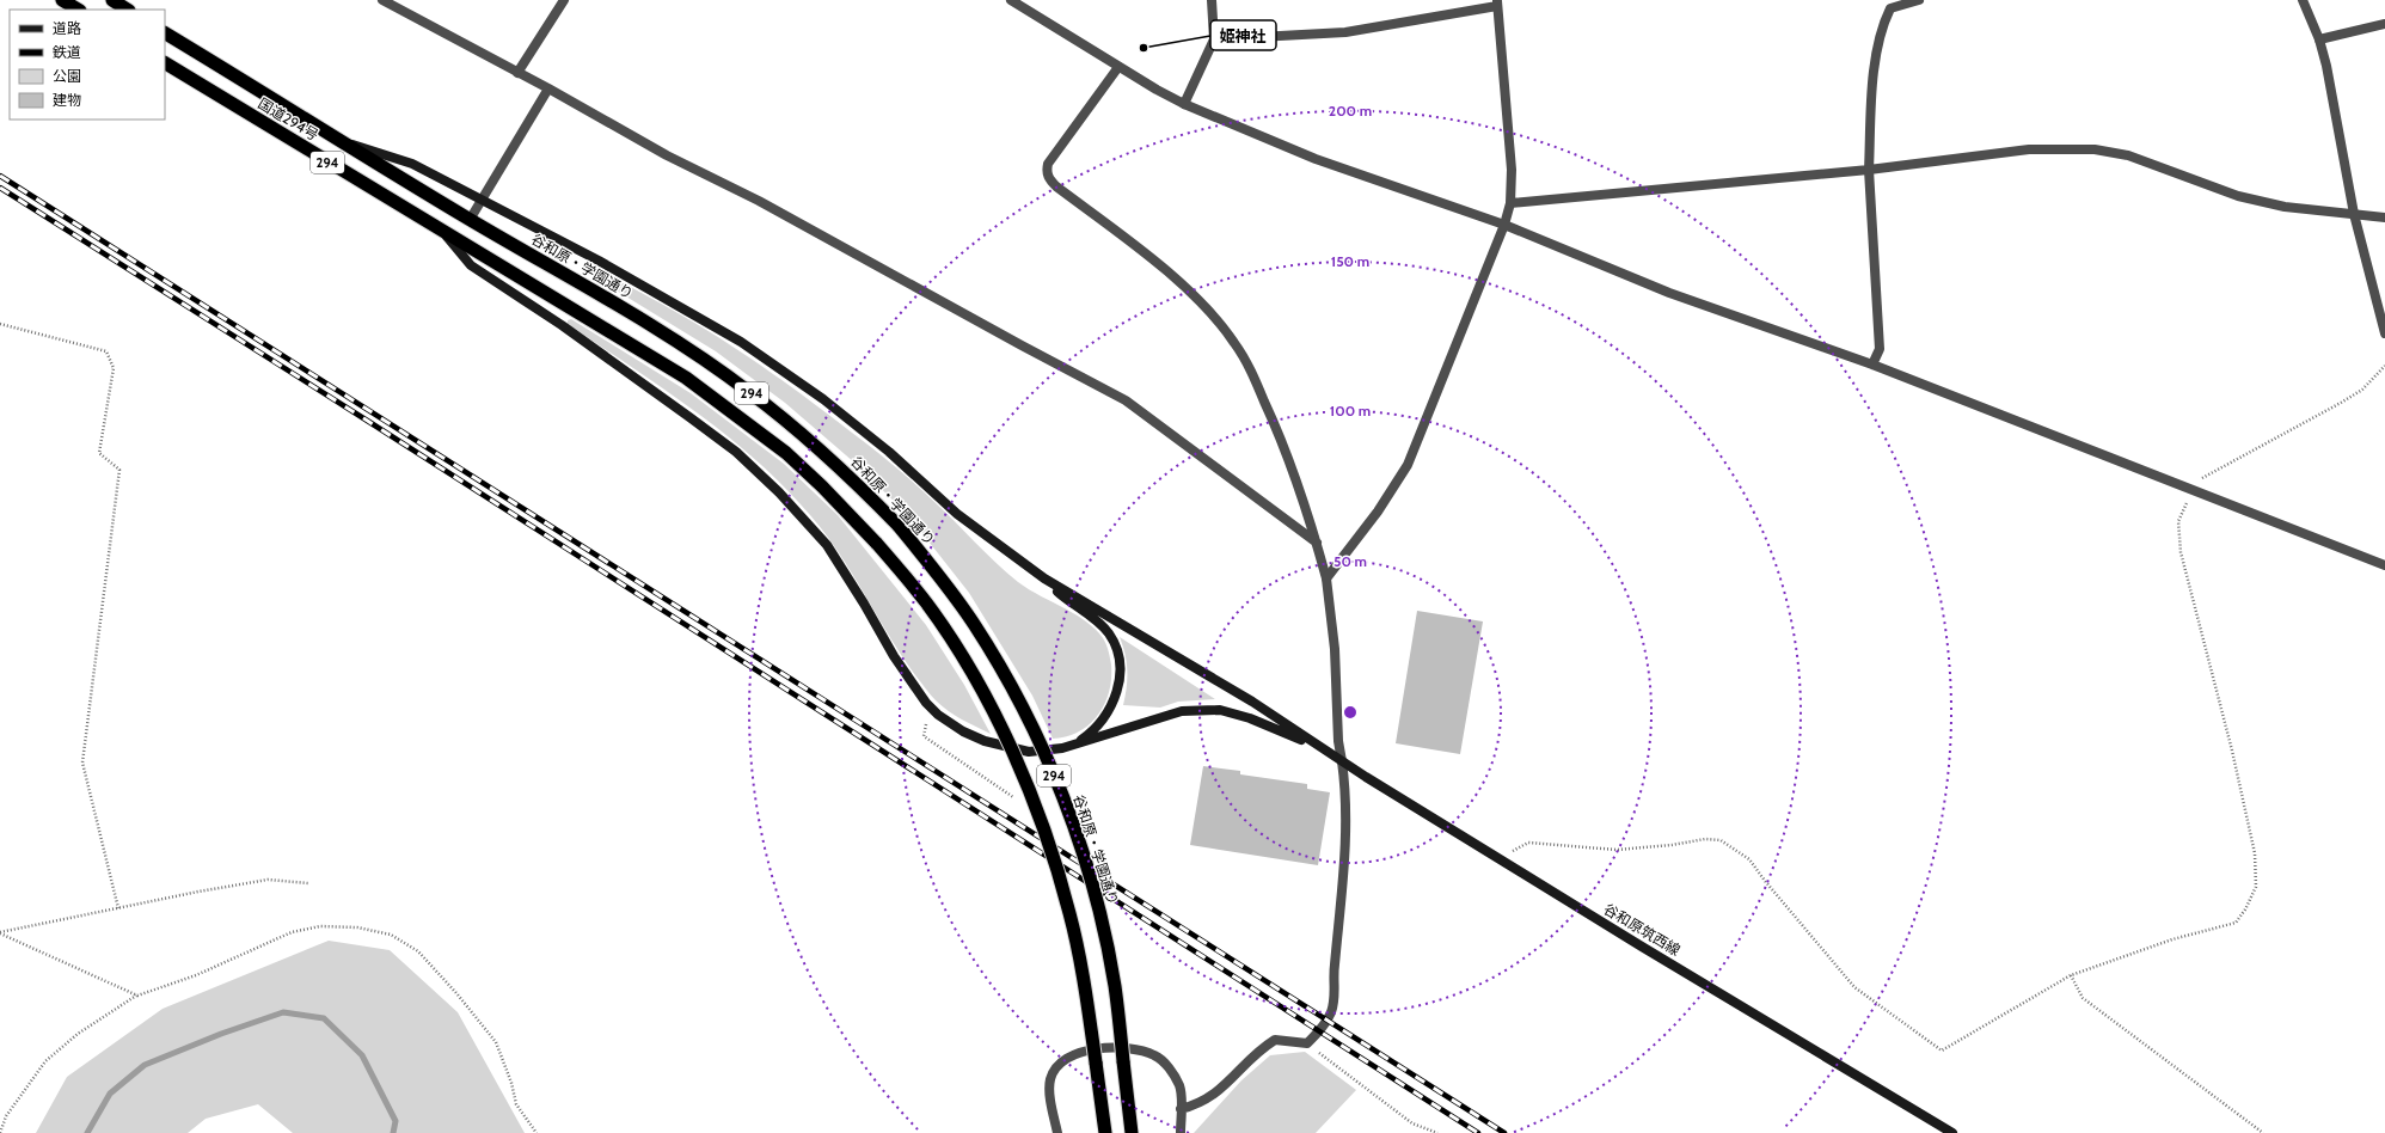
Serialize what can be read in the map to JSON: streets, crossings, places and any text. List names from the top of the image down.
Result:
{
  "streets": {
    "highway": ["国道294号", "294", "谷和原・学園通り"],
    "main road": ["谷和原筑西線"]
  },
  "crossings": [
    ["国道294号", "294"],
    ["国道294号", "谷和原・学園通り"]
  ],
  "places": ["姫神社"],
  "legend": [
    "道路",
    "鉄道",
    "公園",
    "建物"
  ],
  "rings": [
    "200 m",
    "150 m",
    "100 m",
    "50 m"
  ]
}
